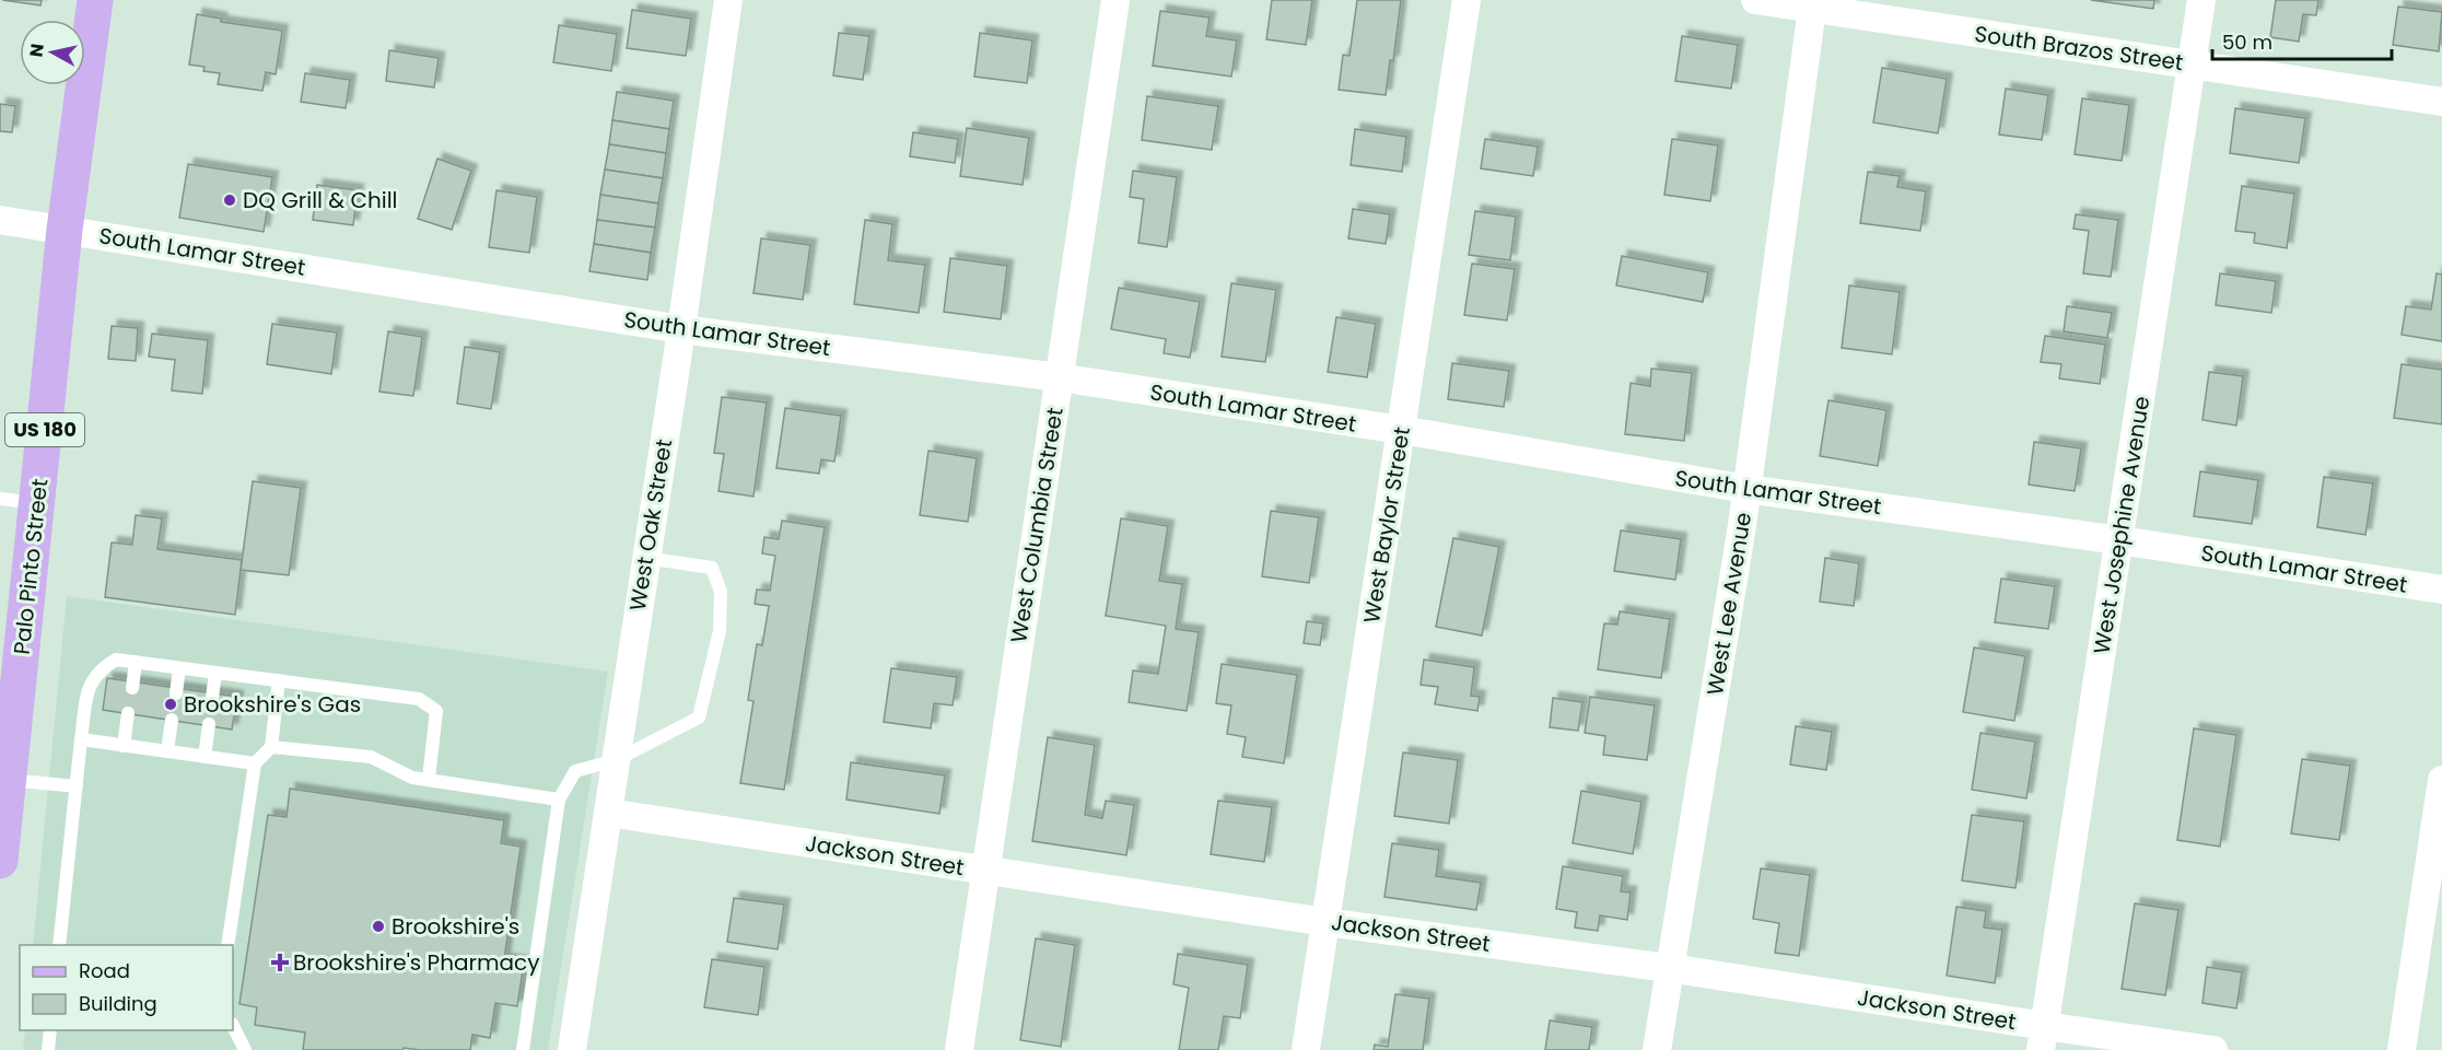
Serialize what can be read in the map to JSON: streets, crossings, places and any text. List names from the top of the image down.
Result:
{
  "streets": {
    "main road": ["US 180", "Palo Pinto Street"],
    "street": [
      "South Brazos Street",
      "South Lamar Street",
      "West Oak Street",
      "West Columbia Street",
      "West Baylor Street",
      "West Josephine Avenue",
      "West Lee Avenue",
      "Jackson Street"
    ]
  },
  "crossings": [
    ["South Brazos Street", "West Josephine Avenue"],
    ["South Brazos Street", "West Lee Avenue"],
    ["South Lamar Street", "West Oak Street"],
    ["South Lamar Street", "West Columbia Street"],
    ["South Lamar Street", "West Baylor Street"],
    ["South Lamar Street", "West Josephine Avenue"],
    ["South Lamar Street", "Palo Pinto Street"],
    ["South Lamar Street", "West Lee Avenue"],
    ["West Oak Street", "Jackson Street"],
    ["West Columbia Street", "Jackson Street"],
    ["West Baylor Street", "Jackson Street"],
    ["West Josephine Avenue", "Jackson Street"],
    ["West Lee Avenue", "Jackson Street"]
  ],
  "places": {
    "other": ["DQ Grill & Chill", "Brookshire's Gas", "Brookshire's"],
    "health": ["Brookshire's Pharmacy"]
  },
  "legend": ["Road", "Building"],
  "scale_bar": "50 m",
  "north": "left"
}
